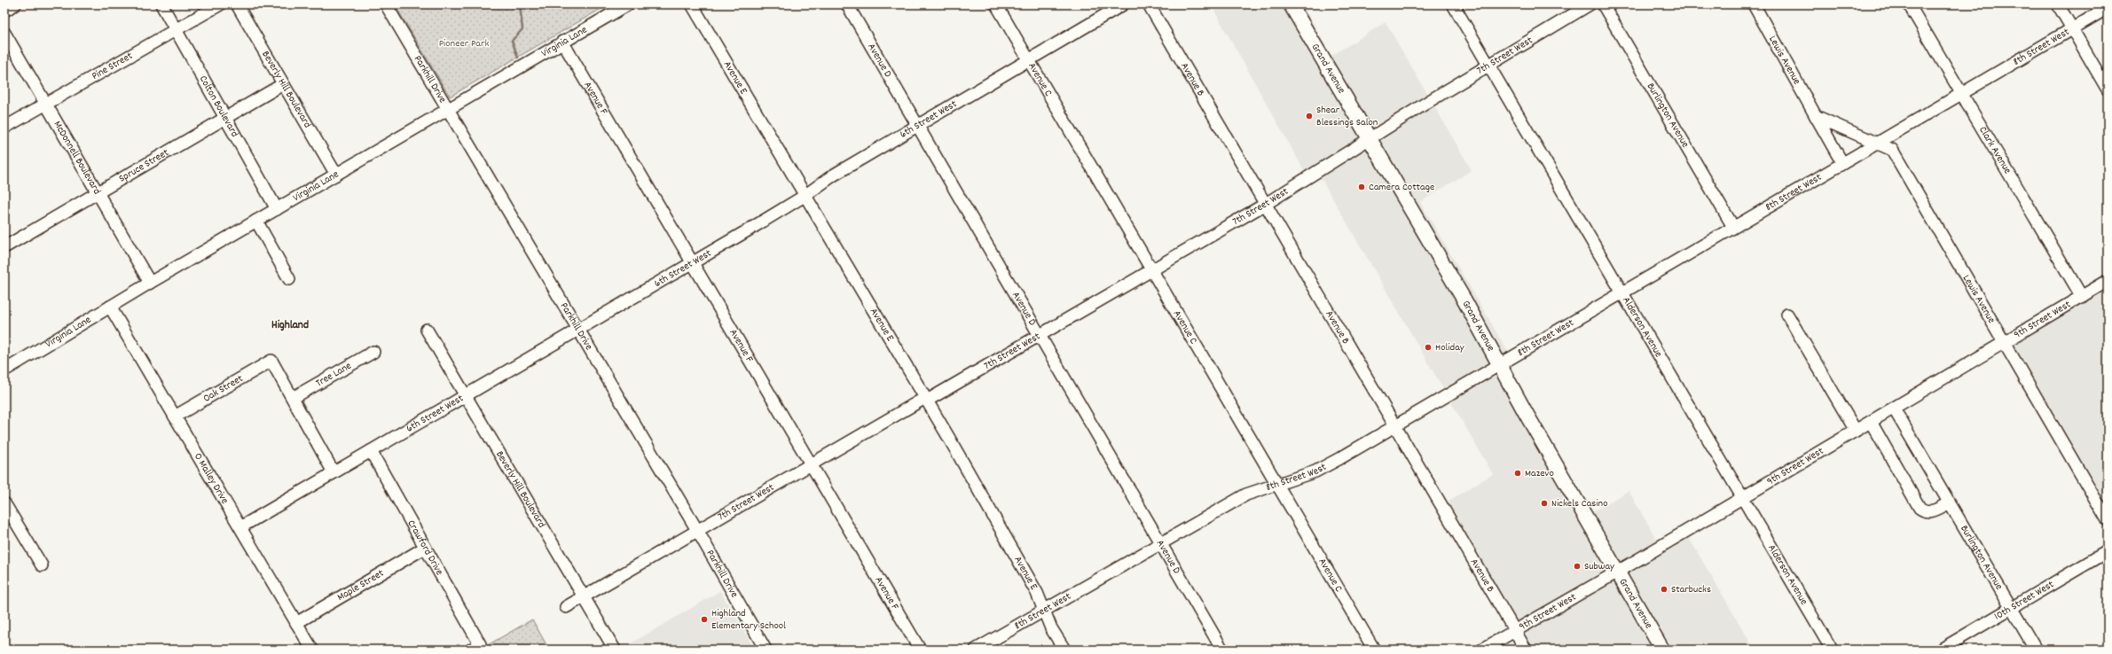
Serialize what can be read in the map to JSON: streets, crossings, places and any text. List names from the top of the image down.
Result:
{
  "streets": {
    "main road": ["Grand Avenue"],
    "street": [
      "Virginia Lane",
      "8th Street West",
      "7th Street West",
      "Avenue D",
      "Lewis Avenue",
      "Pine Street",
      "Avenue E",
      "Avenue C",
      "Avenue B",
      "Parkhill Drive",
      "Beverly Hill Boulevard",
      "Avenue F",
      "Colton Boulevard",
      "Burlington Avenue",
      "6th Street West",
      "Clark Avenue",
      "McDonnell Boulevard",
      "Spruce Street",
      "9th Street West",
      "Alderson Avenue",
      "Tree Lane",
      "Oak Street",
      "O Malley Drive",
      "Crawford Drive",
      "Maple Street",
      "10th Street West"
    ]
  },
  "crossings": [
    ["Virginia Lane", "Parkhill Drive"],
    ["Virginia Lane", "Beverly Hill Boulevard"],
    ["Virginia Lane", "Avenue F"],
    ["Virginia Lane", "Colton Boulevard"],
    ["Virginia Lane", "McDonnell Boulevard"],
    ["Virginia Lane", "O Malley Drive"],
    ["8th Street West", "Avenue D"],
    ["8th Street West", "Lewis Avenue"],
    ["8th Street West", "Grand Avenue"],
    ["8th Street West", "Avenue E"],
    ["8th Street West", "Avenue C"],
    ["8th Street West", "Avenue B"],
    ["8th Street West", "Burlington Avenue"],
    ["8th Street West", "Clark Avenue"],
    ["8th Street West", "Alderson Avenue"],
    ["7th Street West", "Avenue D"],
    ["7th Street West", "Grand Avenue"],
    ["7th Street West", "Avenue E"],
    ["7th Street West", "Avenue C"],
    ["7th Street West", "Avenue B"],
    ["7th Street West", "Parkhill Drive"],
    ["7th Street West", "Beverly Hill Boulevard"],
    ["7th Street West", "Avenue F"],
    ["7th Street West", "Alderson Avenue"],
    ["Avenue D", "6th Street West"],
    ["Lewis Avenue", "9th Street West"],
    ["Pine Street", "Colton Boulevard"],
    ["Pine Street", "McDonnell Boulevard"],
    ["Grand Avenue", "9th Street West"],
    ["Avenue E", "6th Street West"],
    ["Avenue C", "6th Street West"],
    ["Avenue B", "9th Street West"],
    ["Parkhill Drive", "6th Street West"],
    ["Beverly Hill Boulevard", "6th Street West"],
    ["Beverly Hill Boulevard", "Spruce Street"],
    ["Avenue F", "6th Street West"],
    ["Colton Boulevard", "Spruce Street"],
    ["Burlington Avenue", "9th Street West"],
    ["Burlington Avenue", "10th Street West"],
    ["6th Street West", "O Malley Drive"],
    ["6th Street West", "Crawford Drive"],
    ["Clark Avenue", "9th Street West"],
    ["McDonnell Boulevard", "Spruce Street"],
    ["9th Street West", "Alderson Avenue"],
    ["Tree Lane", "Oak Street"],
    ["Oak Street", "O Malley Drive"],
    ["O Malley Drive", "Maple Street"],
    ["Crawford Drive", "Maple Street"]
  ],
  "districts": ["Highland"],
  "parks": ["Pioneer Park"],
  "places": [
    "Shear Blessings Salon",
    "Camera Cottage",
    "Holiday",
    "Mazevo",
    "Nickels Casino",
    "Subway",
    "Starbucks",
    "Highland Elementary School"
  ]
}
